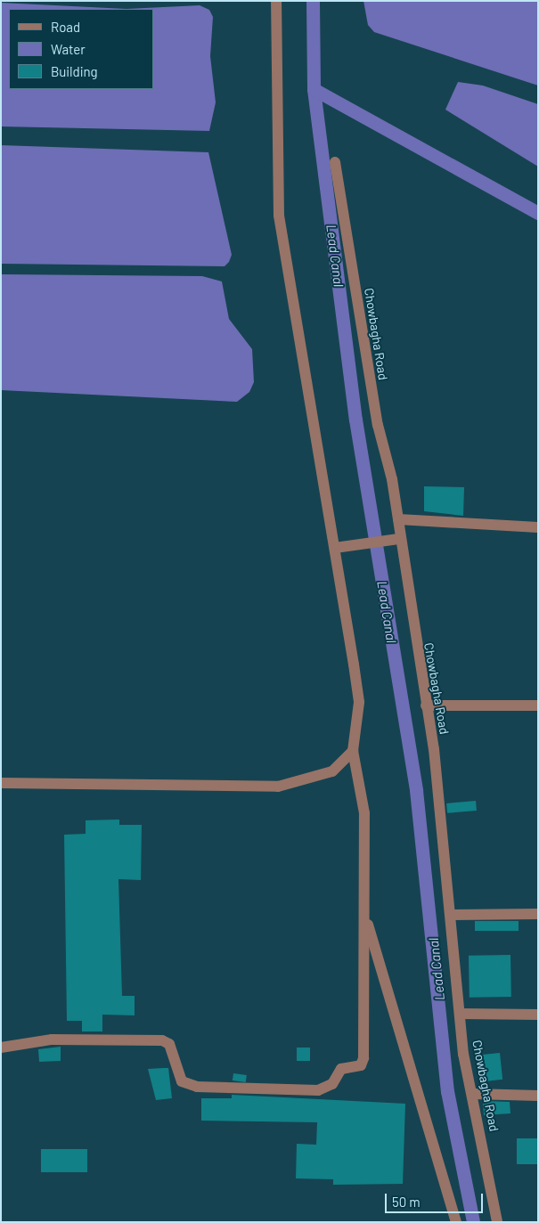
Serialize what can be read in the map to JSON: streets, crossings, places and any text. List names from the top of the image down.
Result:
{
  "streets": {
    "street": ["Chowbagha Road"]
  },
  "water": ["Lead Canal"],
  "legend": ["Road", "Water", "Building"],
  "scale_bar": "50 m"
}
